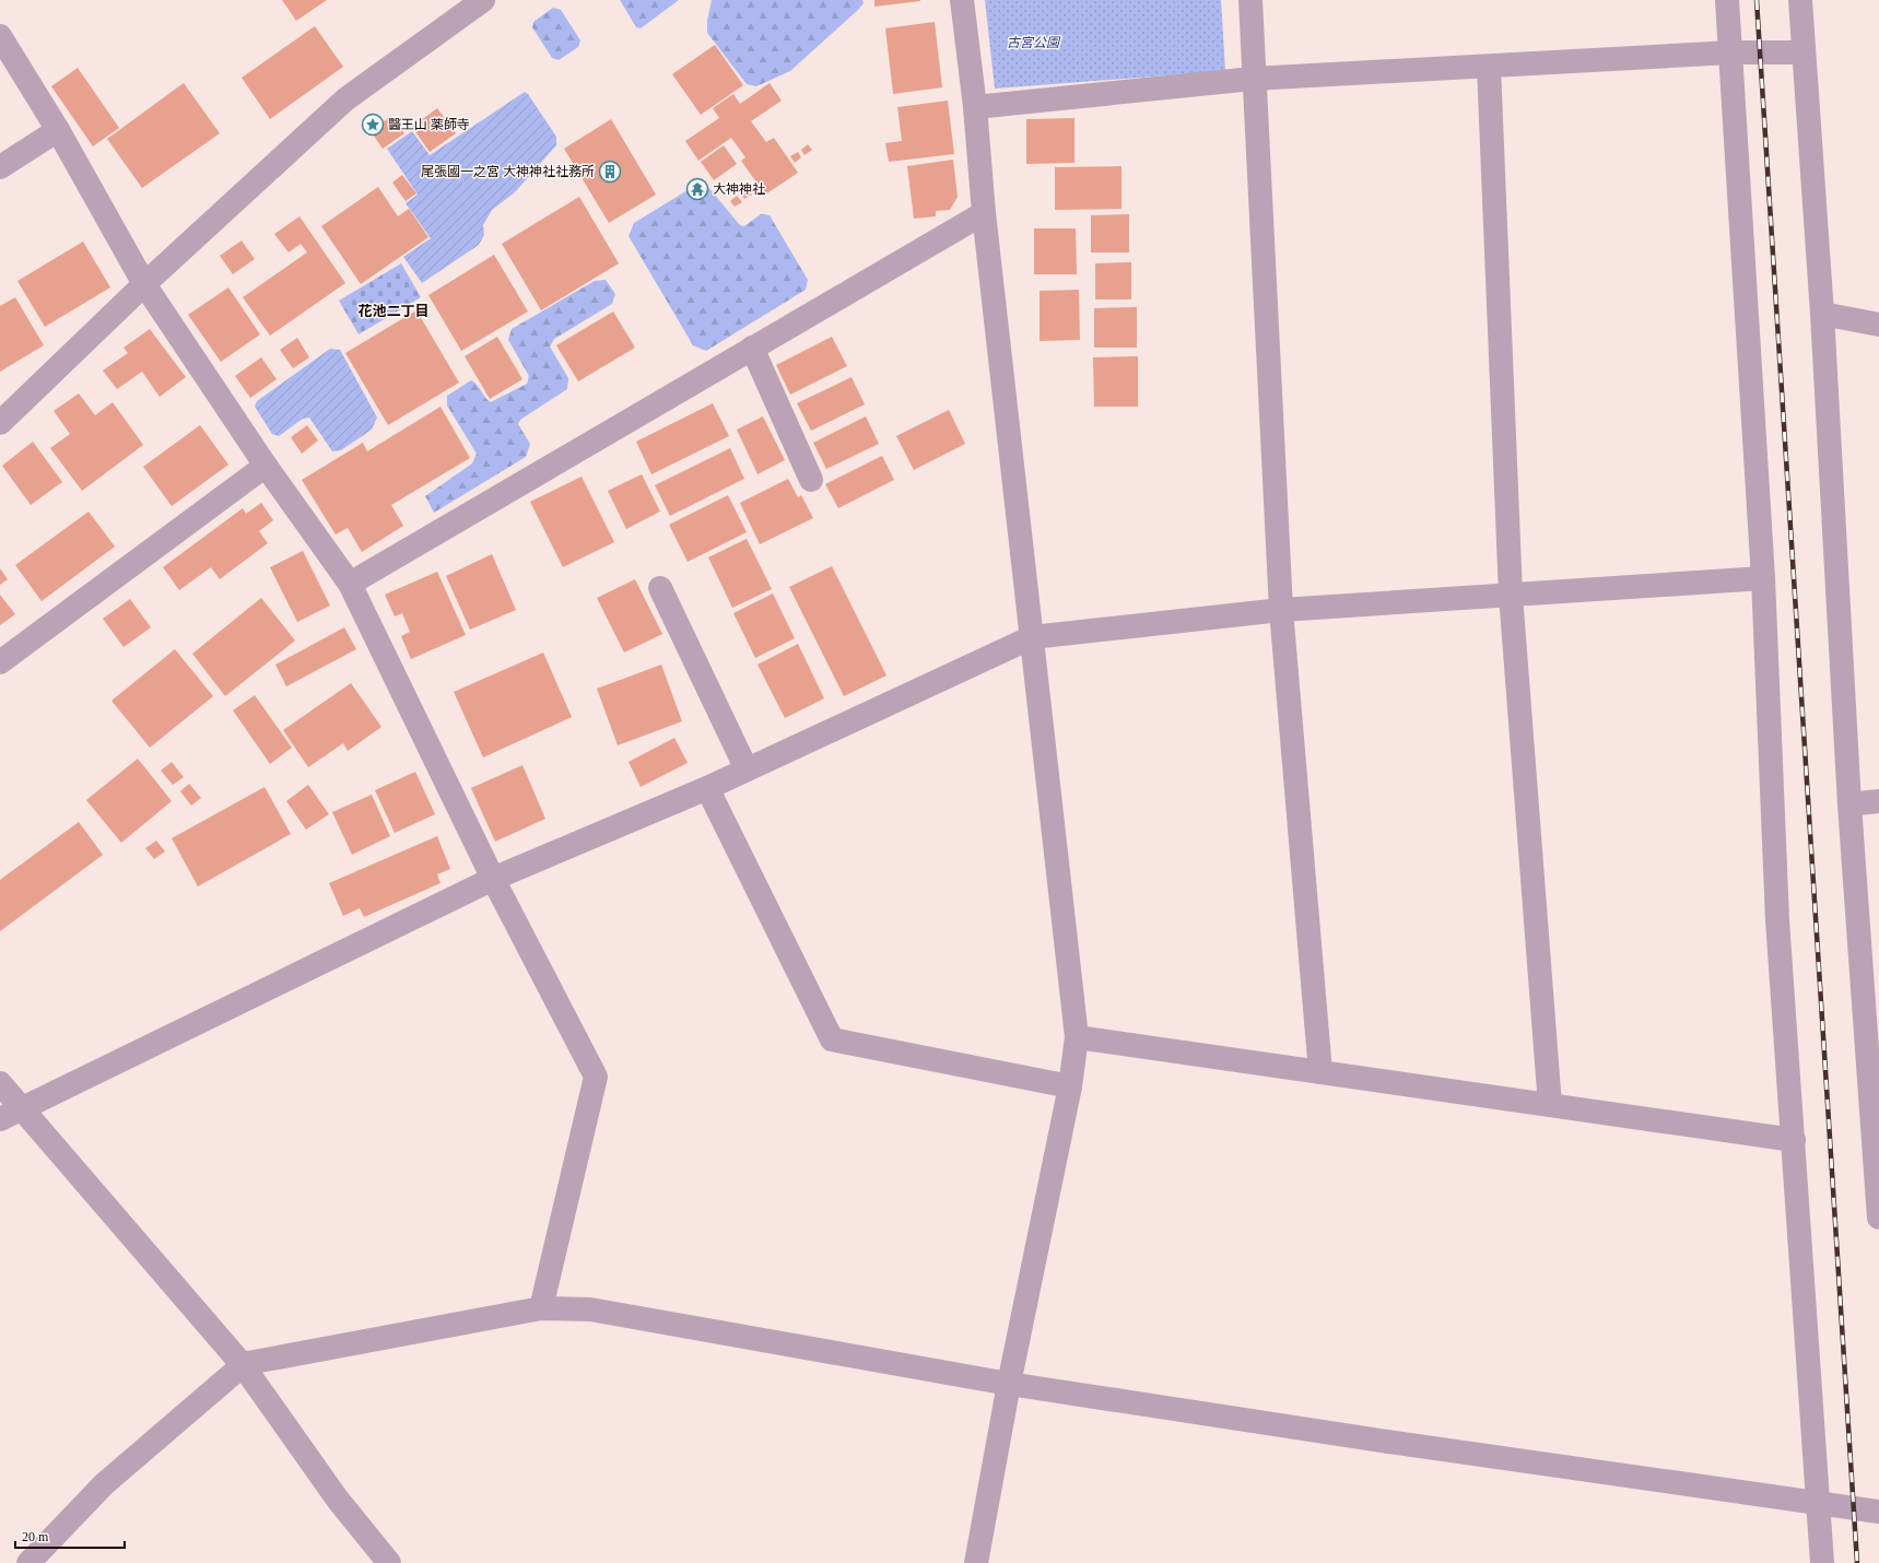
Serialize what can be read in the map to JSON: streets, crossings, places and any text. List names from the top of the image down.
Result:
{
  "districts": ["花池二丁目"],
  "parks": ["古宮公園"],
  "places": {
    "place": ["醫王山 薬師寺"],
    "building": ["尾張國一之宮 大神神社社務所"],
    "temple": ["大神神社"]
  },
  "scale_bar": "20 m"
}
